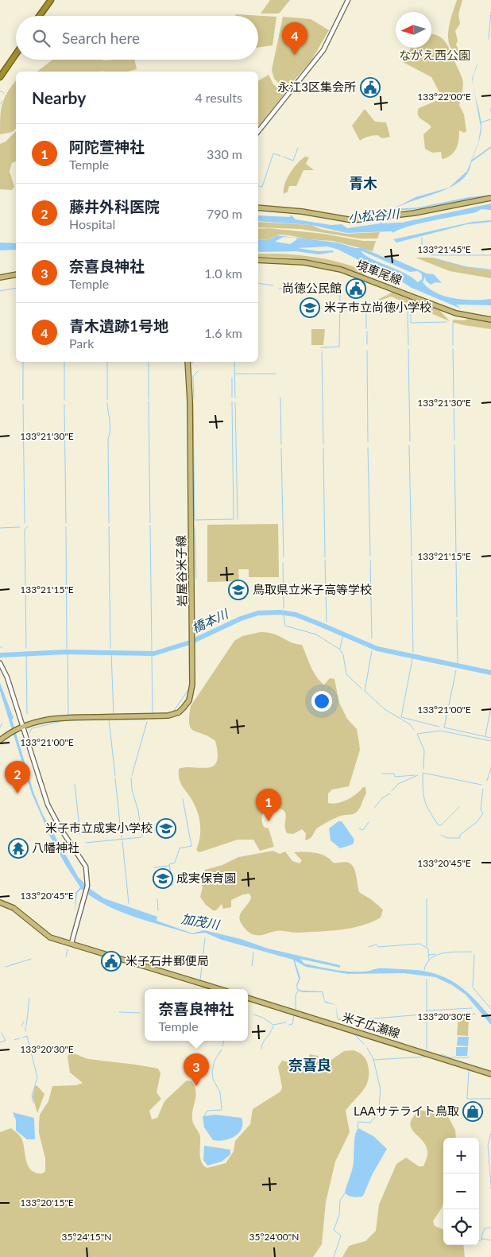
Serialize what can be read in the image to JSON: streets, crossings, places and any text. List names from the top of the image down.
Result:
{
  "streets": {
    "main road": ["境車尾線", "岩屋谷米子線", "米子広瀬線"]
  },
  "districts": ["青木", "奈喜良"],
  "water": ["小松谷川", "橋本川", "加茂川"],
  "parks": ["ながえ西公園"],
  "places": {
    "public building": ["永江3区集会所", "尚徳公民館", "米子石井郵便局"],
    "school or university": [
      "米子市立尚徳小学校",
      "鳥取県立米子高等学校",
      "米子市立成実小学校",
      "成実保育園"
    ],
    "temple": ["八幡神社"],
    "shop": ["LAAサテライト鳥取"]
  },
  "north": "left",
  "page": {
    "search": "Search here",
    "pins": [
      "4",
      "2",
      "1",
      "3"
    ],
    "heading": ["Nearby", "4 results"],
    "list": [
      {
        "mark": "1",
        "name": "阿陀萱神社",
        "note": "Temple",
        "value": "330 m"
      },
      {
        "mark": "2",
        "name": "藤井外科医院",
        "note": "Hospital",
        "value": "790 m"
      },
      {
        "mark": "3",
        "name": "奈喜良神社",
        "note": "Temple",
        "value": "1.0 km"
      },
      {
        "mark": "4",
        "name": "青木遺跡1号地",
        "note": "Park",
        "value": "1.6 km"
      }
    ],
    "popup": ["奈喜良神社", "Temple"],
    "map_buttons": ["+", "−"]
  },
  "coordinates": [
    "133°22'00\"E",
    "133°21'45\"E",
    "133°21'30\"E",
    "133°21'15\"E",
    "133°21'00\"E",
    "133°20'45\"E",
    "133°20'30\"E",
    "133°20'15\"E",
    "35°24'15\"N",
    "35°24'00\"N"
  ]
}
